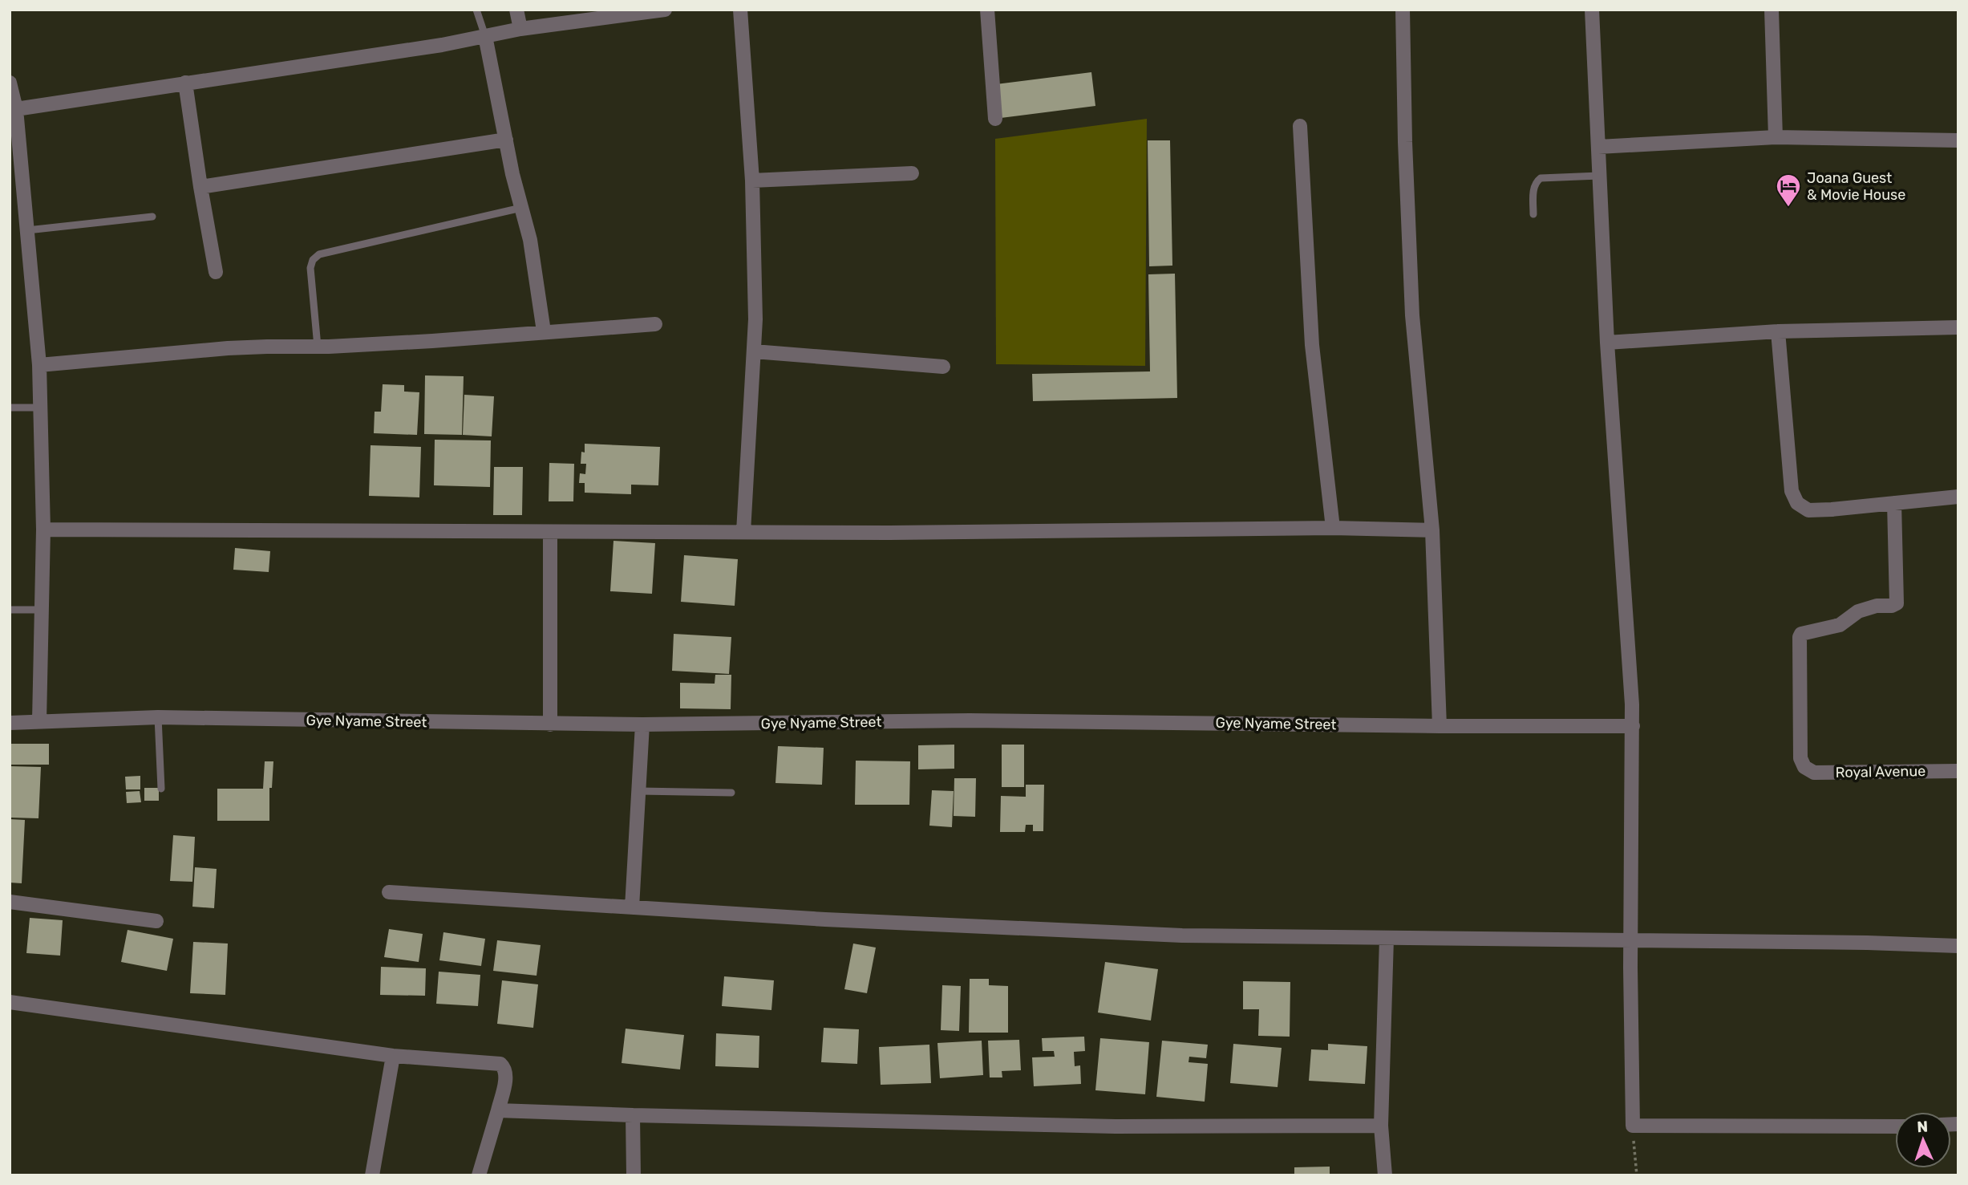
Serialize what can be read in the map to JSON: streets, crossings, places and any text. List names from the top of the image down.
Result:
{
  "streets": {
    "street": ["Gye Nyame Street", "Royal Avenue"]
  },
  "places": {
    "hotel": ["Joana Guest & Movie House"]
  },
  "north": "top"
}
